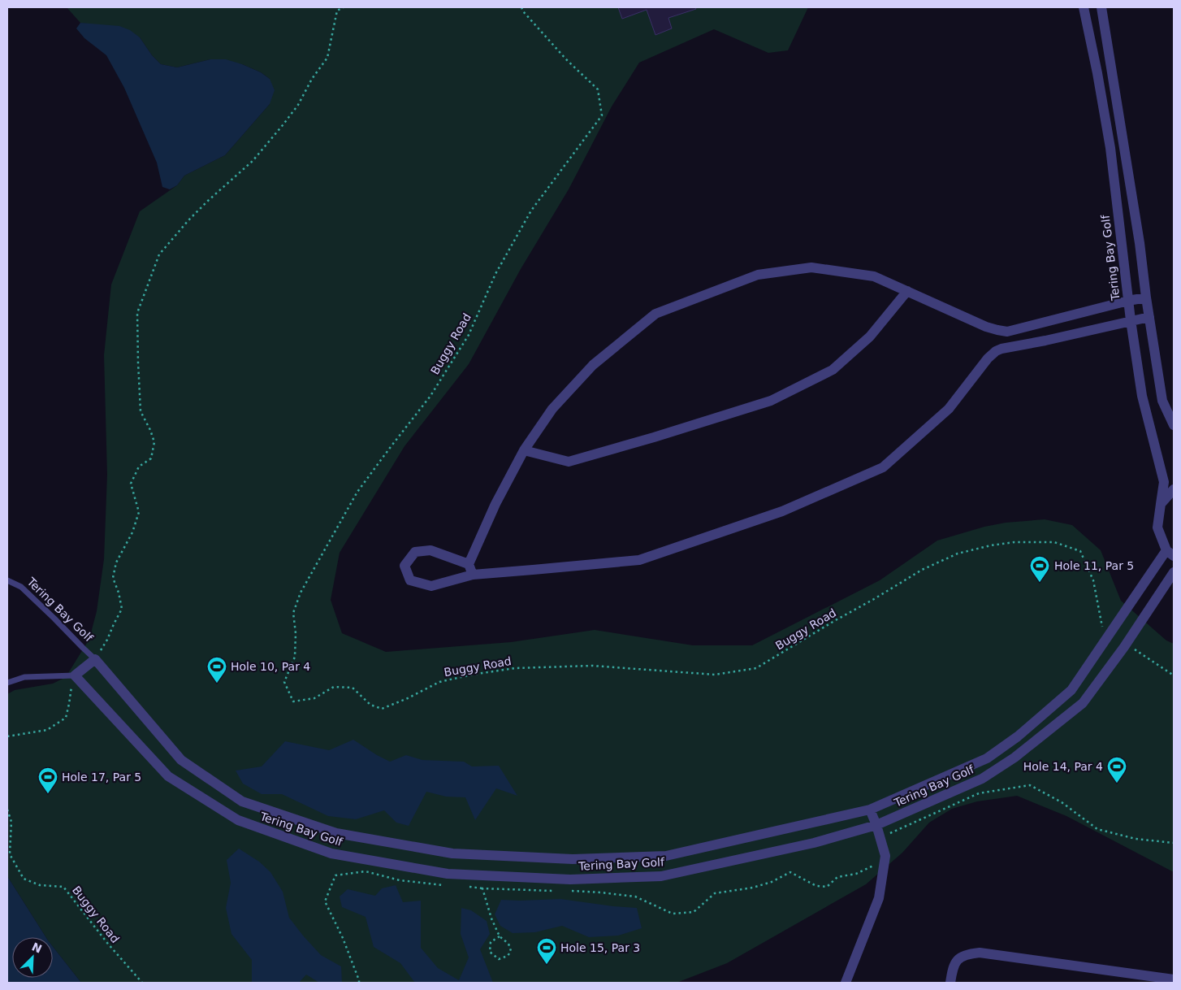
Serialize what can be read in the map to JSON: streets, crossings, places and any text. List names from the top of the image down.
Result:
{
  "streets": {
    "street": ["Tering Bay Golf"],
    "path": ["Buggy Road"]
  },
  "crossings": [
    ["Tering Bay Golf", "Buggy Road"]
  ],
  "places": {
    "sports": [
      "Hole 11, Par 5",
      "Hole 10, Par 4",
      "Hole 14, Par 4",
      "Hole 17, Par 5",
      "Hole 15, Par 3"
    ]
  },
  "north": "top right"
}
